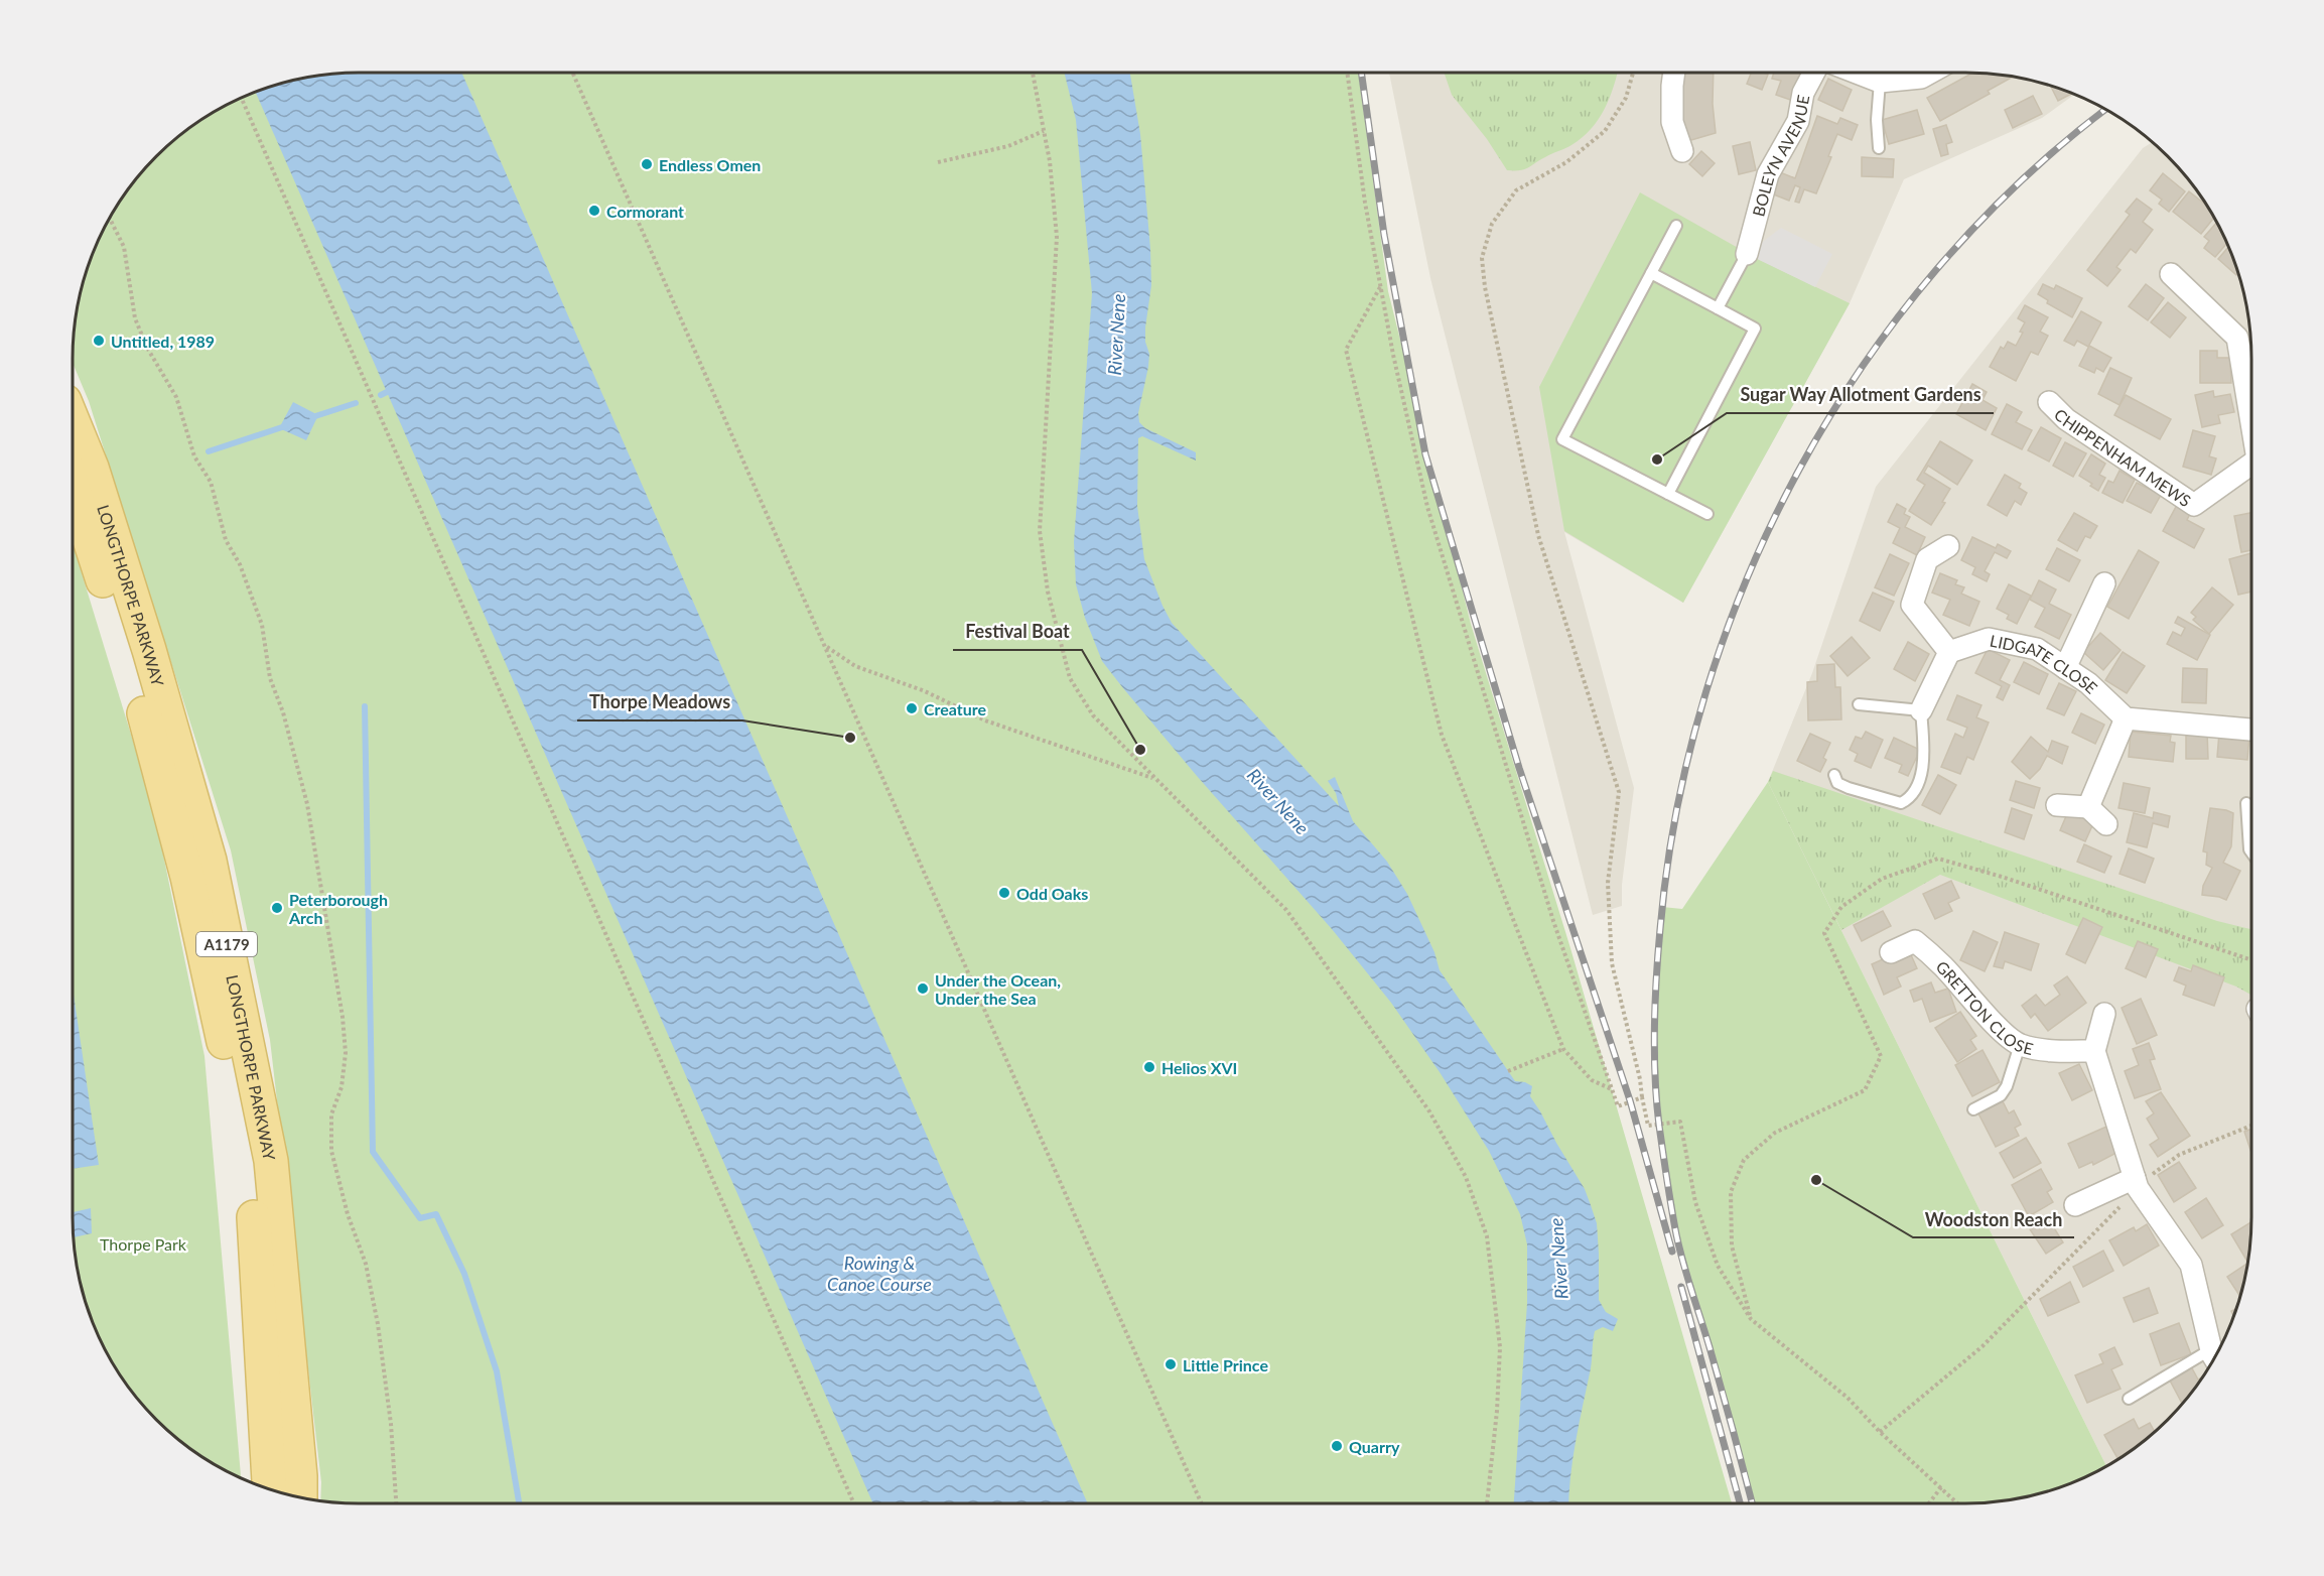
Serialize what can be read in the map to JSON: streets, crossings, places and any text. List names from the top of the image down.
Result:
{
  "streets": {
    "main road": ["LONGTHORPE PARKWAY", "A1179"],
    "street": [
      "BOLEYN AVENUE",
      "CHIPPENHAM MEWS",
      "LIDGATE CLOSE",
      "GRETTON CLOSE"
    ]
  },
  "water": ["River Nene", "Rowing & Canoe Course"],
  "parks": ["Thorpe Park"],
  "places": [
    "Endless Omen",
    "Cormorant",
    "Untitled, 1989",
    "Sugar Way Allotment Gardens",
    "Creature",
    "Thorpe Meadows",
    "Festival Boat",
    "Odd Oaks",
    "Peterborough Arch",
    "Under the Ocean, Under the Sea",
    "Helios XVI",
    "Woodston Reach",
    "Little Prince",
    "Quarry"
  ]
}
